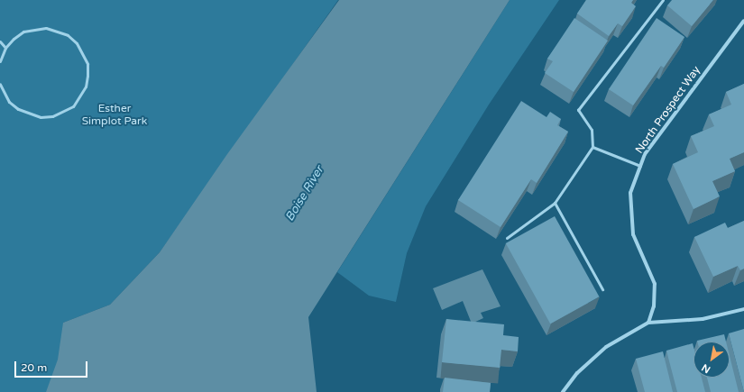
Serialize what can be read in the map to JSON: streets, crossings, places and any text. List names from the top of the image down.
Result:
{
  "streets": {
    "street": ["North Prospect Way"]
  },
  "water": ["Boise River"],
  "parks": ["Esther Simplot Park"],
  "scale_bar": "20 m",
  "north": "bottom left"
}
